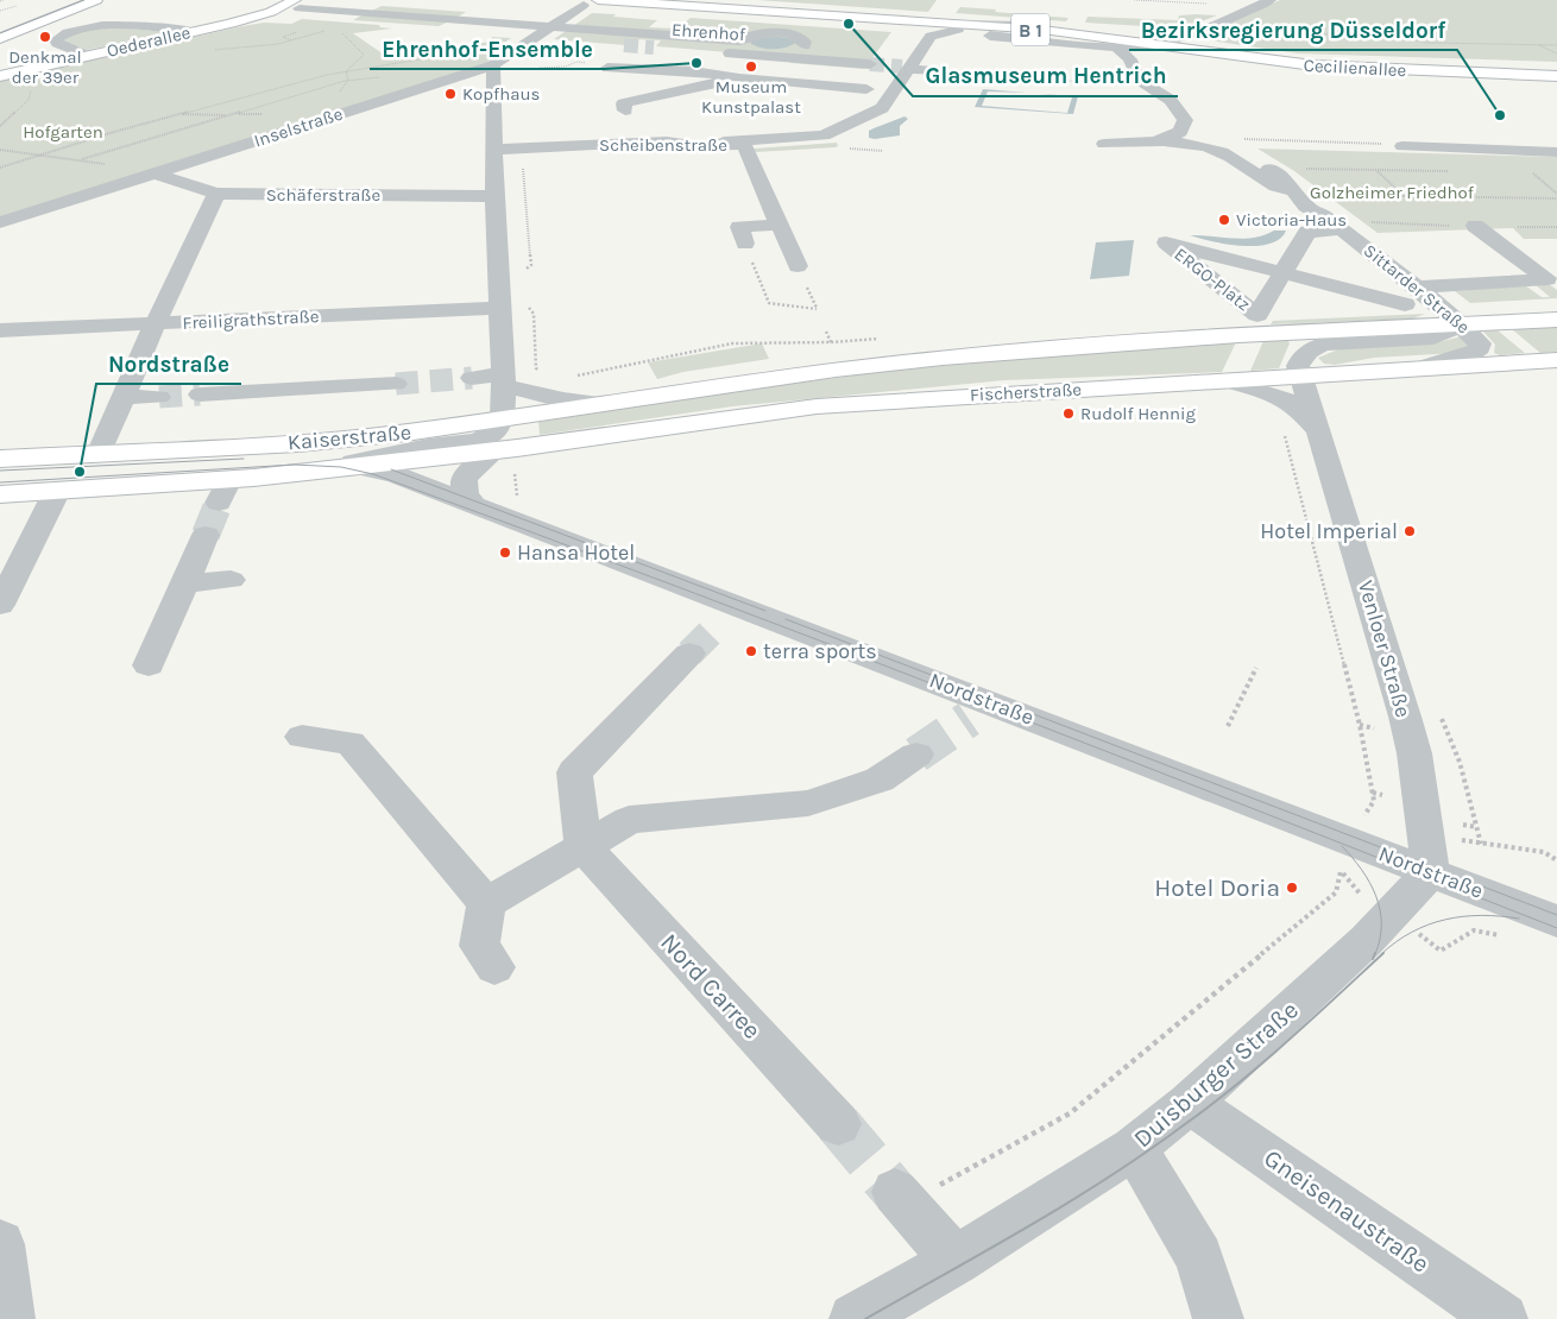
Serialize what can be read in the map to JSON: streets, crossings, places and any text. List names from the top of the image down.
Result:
{
  "streets": {
    "main road": [
      "B 1",
      "Oederallee",
      "Cecilienallee",
      "Fischerstraße",
      "Kaiserstraße"
    ],
    "street": [
      "Ehrenhof",
      "Inselstraße",
      "Scheibenstraße",
      "Schäferstraße",
      "ERGO-Platz",
      "Sittarder Straße",
      "Freiligrathstraße",
      "Venloer Straße",
      "Nordstraße",
      "Nord Carree",
      "Duisburger Straße",
      "Gneisenaustraße"
    ]
  },
  "crossings": [
    ["B 1", "Cecilienallee"],
    ["Ehrenhof", "Oederallee"],
    ["Ehrenhof", "Inselstraße"],
    ["Inselstraße", "Schäferstraße"],
    ["ERGO-Platz", "Sittarder Straße"],
    ["Sittarder Straße", "Fischerstraße"],
    ["Fischerstraße", "Kaiserstraße"],
    ["Fischerstraße", "Venloer Straße"],
    ["Kaiserstraße", "Nordstraße"],
    ["Venloer Straße", "Nordstraße"],
    ["Venloer Straße", "Duisburger Straße"],
    ["Nordstraße", "Duisburger Straße"],
    ["Duisburger Straße", "Gneisenaustraße"]
  ],
  "parks": ["Hofgarten", "Golzheimer Friedhof"],
  "places": [
    "Glasmuseum Hentrich",
    "Denkmal der 39er",
    "Ehrenhof-Ensemble",
    "Museum Kunstpalast",
    "Kopfhaus",
    "Bezirksregierung Düsseldorf",
    "Victoria-Haus",
    "Rudolf Hennig",
    "Nordstraße",
    "Hotel Imperial",
    "Hansa Hotel",
    "terra sports",
    "Hotel Doria"
  ]
}
